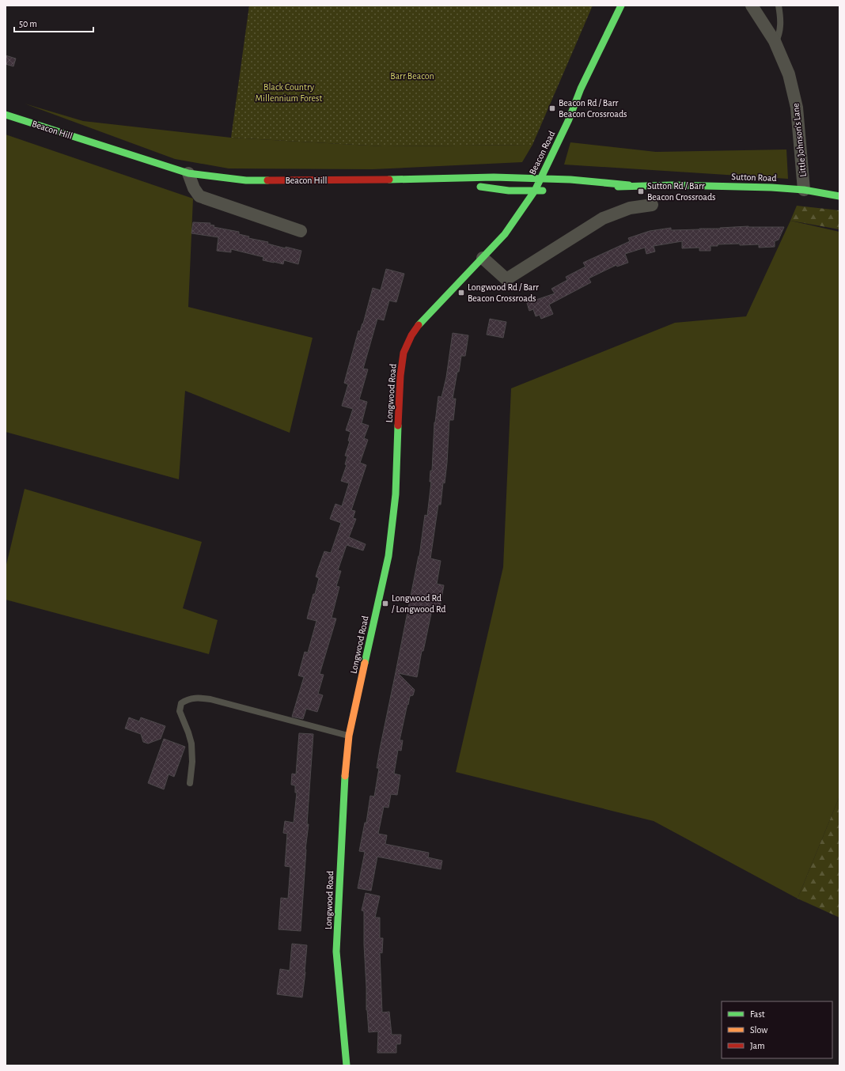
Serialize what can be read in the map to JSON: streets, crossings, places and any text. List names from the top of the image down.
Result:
{
  "streets": {
    "main road": [
      "Beacon Hill",
      "Beacon Road",
      "Sutton Road",
      "Longwood Road"
    ],
    "street": ["Little Johnson's Lane"]
  },
  "crossings": [
    ["Beacon Hill", "Beacon Road"],
    ["Beacon Hill", "Sutton Road"],
    ["Beacon Hill", "Longwood Road"],
    ["Little Johnson's Lane", "Sutton Road"],
    ["Beacon Road", "Sutton Road"],
    ["Beacon Road", "Longwood Road"]
  ],
  "parks": ["Barr Beacon", "Black Country Millennium Forest"],
  "places": {
    "transit": [
      "Beacon Rd / Barr Beacon Crossroads",
      "Sutton Rd / Barr Beacon Crossroads",
      "Longwood Rd / Barr Beacon Crossroads",
      "Longwood Rd / Longwood Rd"
    ]
  },
  "legend": ["Fast", "Slow", "Jam"],
  "scale_bar": "50 m"
}
